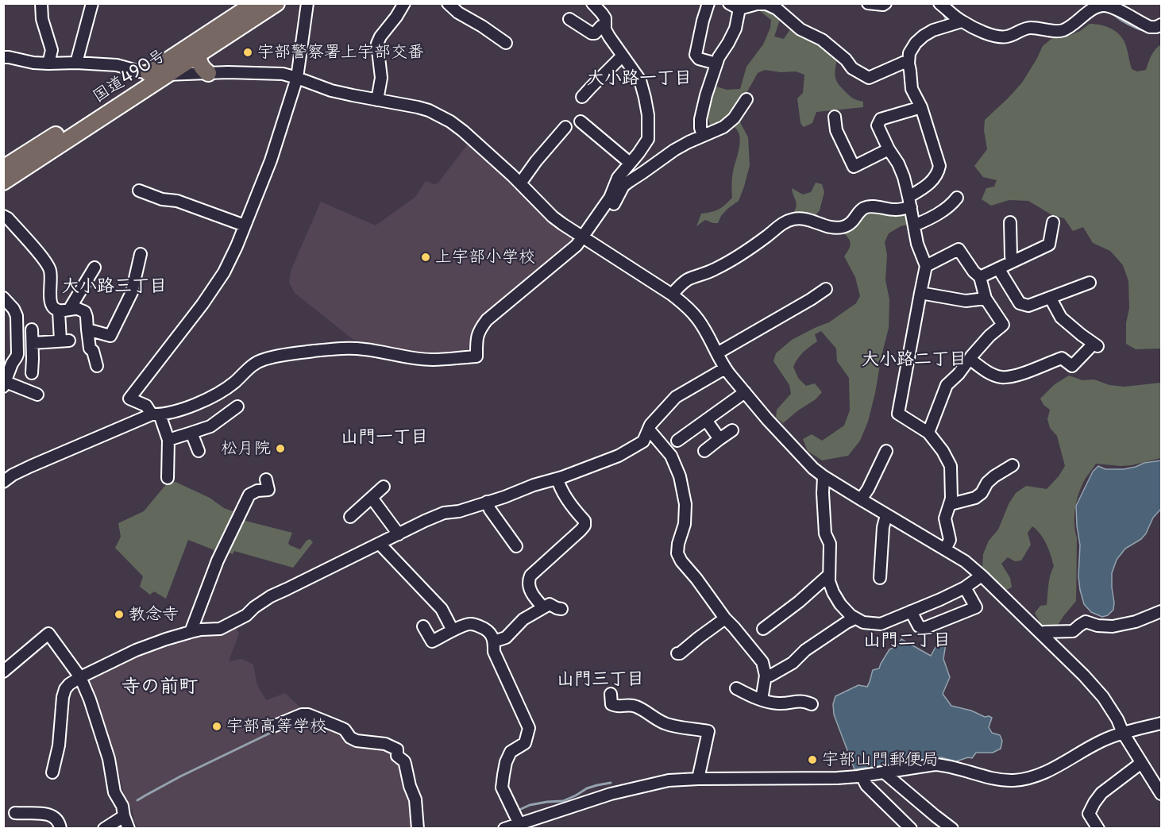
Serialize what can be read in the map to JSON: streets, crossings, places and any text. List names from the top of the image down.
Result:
{
  "streets": {
    "highway": ["国道490号"]
  },
  "districts": [
    "大小路一丁目",
    "大小路三丁目",
    "大小路二丁目",
    "山門一丁目",
    "山門二丁目",
    "山門三丁目",
    "寺の前町"
  ],
  "places": [
    "宇部警察署上宇部交番",
    "上宇部小学校",
    "松月院",
    "教念寺",
    "宇部高等学校",
    "宇部山門郵便局"
  ]
}
